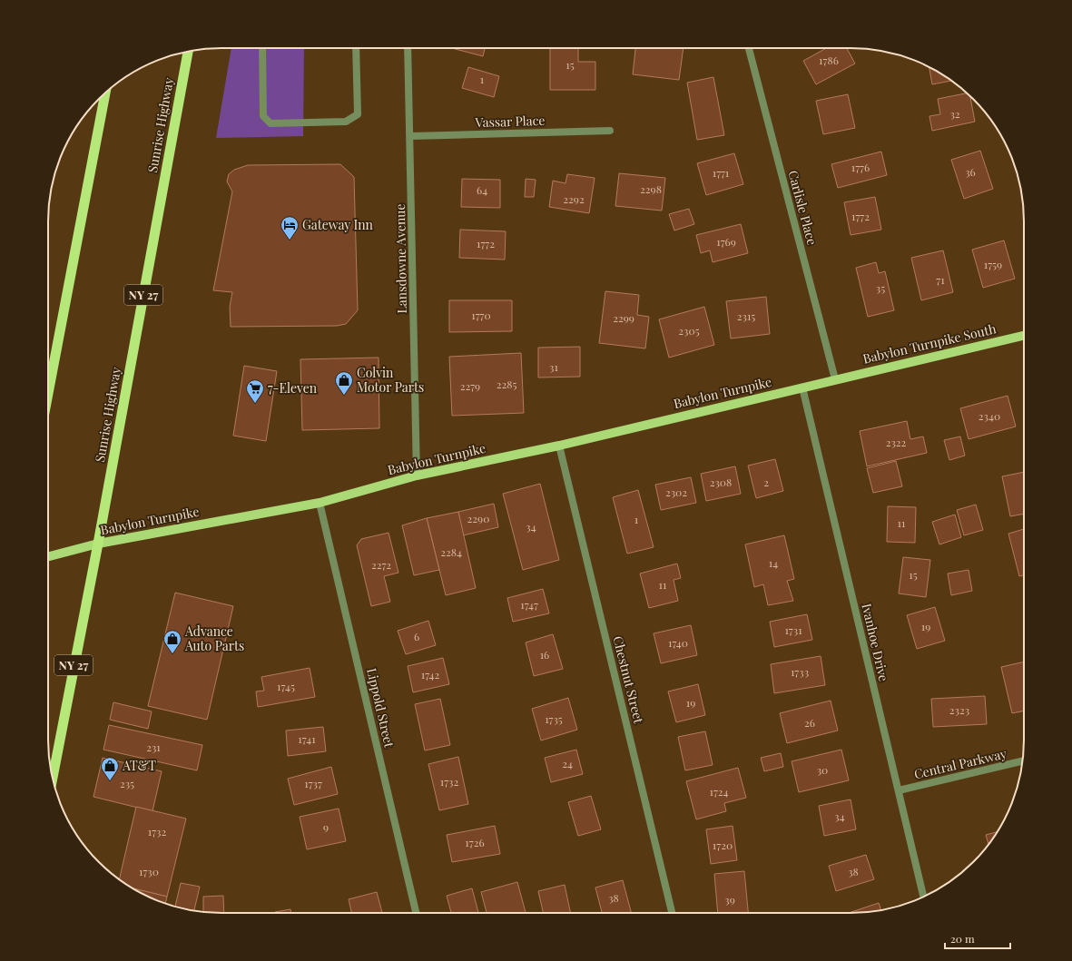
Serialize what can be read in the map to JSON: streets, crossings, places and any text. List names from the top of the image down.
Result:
{
  "streets": {
    "highway": ["Sunrise Highway", "NY 27"],
    "main road": ["Babylon Turnpike South", "Babylon Turnpike"],
    "street": [
      "Vassar Place",
      "Carlisle Place",
      "Lansdowne Avenue",
      "Ivanhoe Drive",
      "Chestnut Street",
      "Lippold Street",
      "Central Parkway"
    ]
  },
  "crossings": [
    ["Vassar Place", "Lansdowne Avenue"],
    ["Sunrise Highway", "Babylon Turnpike"],
    ["Carlisle Place", "Babylon Turnpike South"],
    ["Carlisle Place", "Babylon Turnpike"],
    ["Lansdowne Avenue", "Babylon Turnpike"],
    ["Babylon Turnpike South", "Babylon Turnpike"],
    ["Babylon Turnpike", "Ivanhoe Drive"],
    ["Babylon Turnpike", "Chestnut Street"],
    ["Babylon Turnpike", "Lippold Street"],
    ["Ivanhoe Drive", "Central Parkway"]
  ],
  "places": {
    "hotel": ["Gateway Inn"],
    "shop": ["Colvin Motor Parts", "Advance Auto Parts", "AT&T"],
    "supermarket": ["7-Eleven"]
  },
  "house_numbers": [
    "1786",
    "15",
    "1",
    "32",
    "1776",
    "36",
    "1771",
    "2298",
    "64",
    "2292",
    "1772",
    "1769",
    "1772",
    "1759",
    "71",
    "35",
    "1770",
    "2315",
    "2299",
    "2305",
    "31",
    "2285",
    "2279",
    "2340",
    "2322",
    "2308",
    "2",
    "2302",
    "2290",
    "1",
    "11",
    "34",
    "2284",
    "14",
    "2272",
    "15",
    "11",
    "1747",
    "19",
    "1731",
    "6",
    "1740",
    "16",
    "1733",
    "1742",
    "1745",
    "19",
    "2323",
    "1735",
    "26",
    "1741",
    "231",
    "24",
    "30",
    "1732",
    "235",
    "1737",
    "1724",
    "34",
    "9",
    "1732",
    "1726",
    "1720",
    "1730",
    "38",
    "38",
    "39"
  ],
  "scale_bar": "20 m"
}
